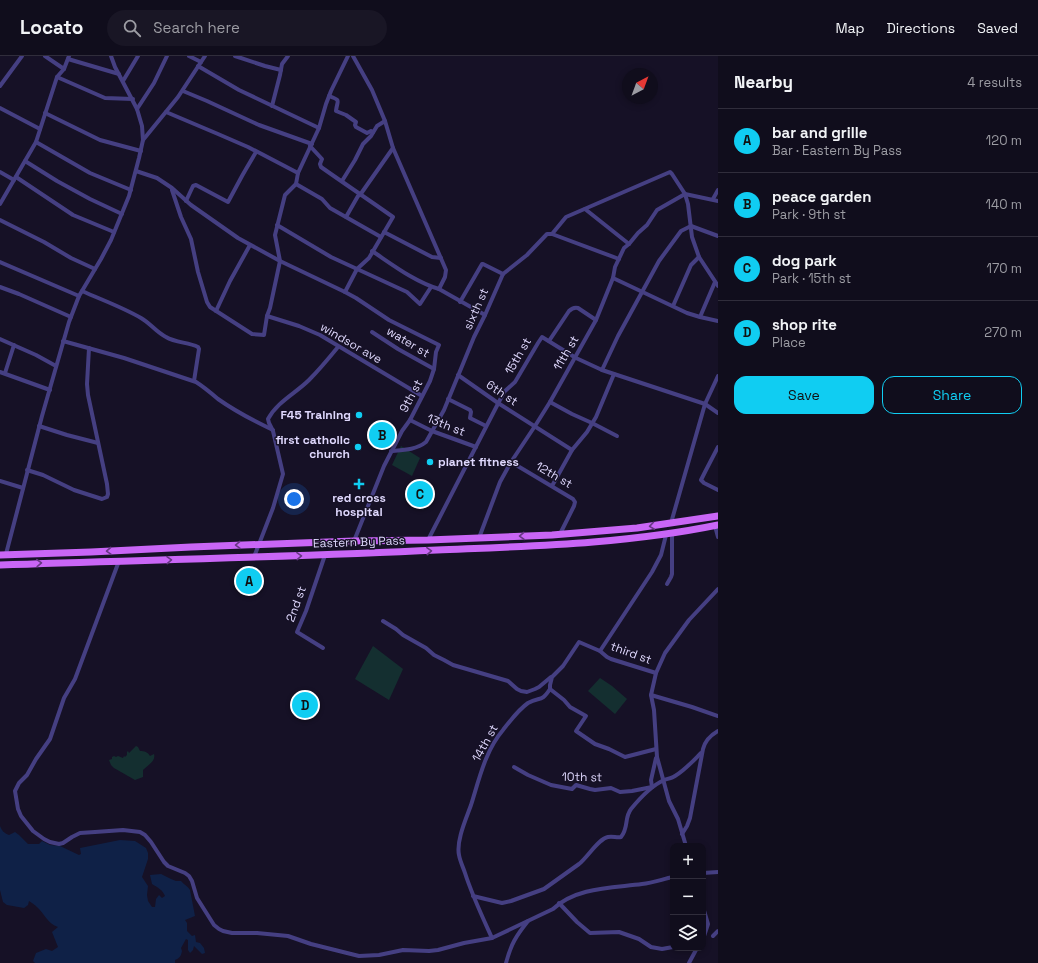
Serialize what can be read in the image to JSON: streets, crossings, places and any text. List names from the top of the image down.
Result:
{
  "streets": {
    "main road": ["Eastern By Pass"],
    "street": [
      "sixth st",
      "water st",
      "windsor ave",
      "11th st",
      "15th st",
      "6th st",
      "9th st",
      "13th st",
      "12th st",
      "2nd st",
      "third st",
      "14th st",
      "10th st"
    ]
  },
  "crossings": [
    ["sixth st", "11th st"],
    ["sixth st", "6th st"],
    ["sixth st", "9th st"],
    ["sixth st", "13th st"],
    ["water st", "9th st"],
    ["windsor ave", "9th st"],
    ["11th st", "15th st"],
    ["11th st", "6th st"],
    ["11th st", "12th st"],
    ["11th st", "Eastern By Pass"],
    ["15th st", "6th st"],
    ["15th st", "13th st"],
    ["15th st", "Eastern By Pass"],
    ["9th st", "13th st"],
    ["9th st", "Eastern By Pass"],
    ["12th st", "Eastern By Pass"],
    ["Eastern By Pass", "2nd st"]
  ],
  "places": {
    "other": ["F45 Training", "first catholic church", "planet fitness"],
    "health": ["red cross hospital"]
  },
  "north": "top right",
  "page": {
    "header": "Locato",
    "search": "Search here",
    "nav": ["Map", "Directions", "Saved"],
    "heading": ["Nearby", "4 results"],
    "list": [
      {
        "mark": "A",
        "name": "bar and grille",
        "note": "Bar · Eastern By Pass",
        "value": "120 m"
      },
      {
        "mark": "B",
        "name": "peace garden",
        "note": "Park · 9th st",
        "value": "140 m"
      },
      {
        "mark": "C",
        "name": "dog park",
        "note": "Park · 15th st",
        "value": "170 m"
      },
      {
        "mark": "D",
        "name": "shop rite",
        "note": "Place",
        "value": "270 m"
      }
    ],
    "buttons": ["Save", "Share"],
    "pins": [
      "B",
      "C",
      "A",
      "D"
    ],
    "map_buttons": ["+", "−"]
  }
}
